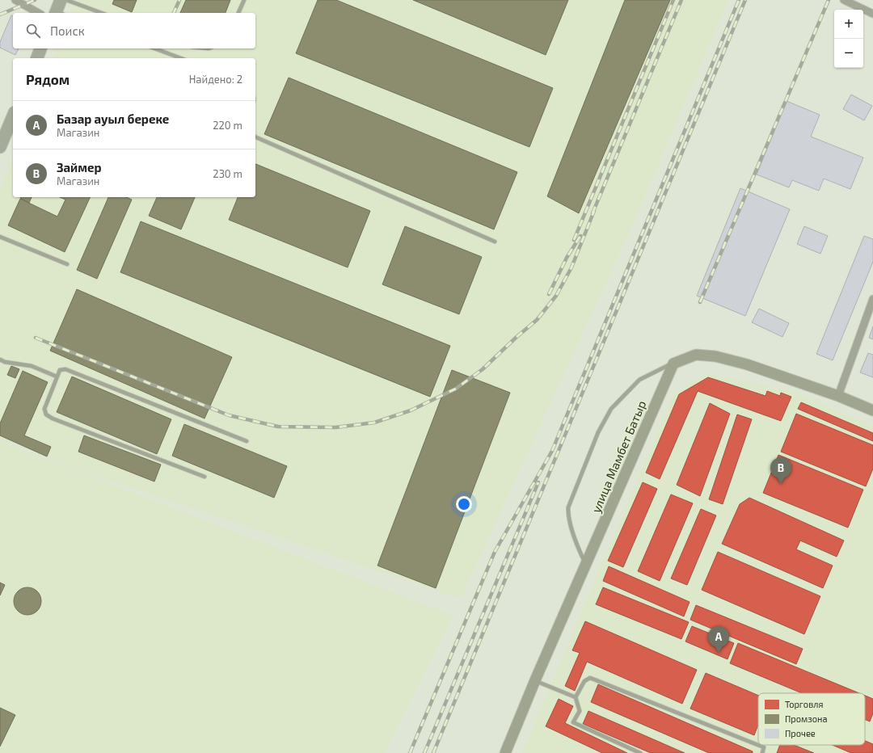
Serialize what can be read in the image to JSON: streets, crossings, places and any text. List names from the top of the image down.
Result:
{
  "streets": {
    "main road": ["улица Мамбет Батыр"]
  },
  "legend": ["Торговля", "Промзона", "Прочее"],
  "page": {
    "map_buttons": ["+", "−"],
    "search": "Поиск",
    "heading": ["Рядом", "Найдено: 2"],
    "list": [
      {
        "mark": "A",
        "name": "Базар ауыл береке",
        "note": "Магазин",
        "value": "220 m"
      },
      {
        "mark": "B",
        "name": "Займер",
        "note": "Магазин",
        "value": "230 m"
      }
    ],
    "pins": ["B", "A"]
  }
}
